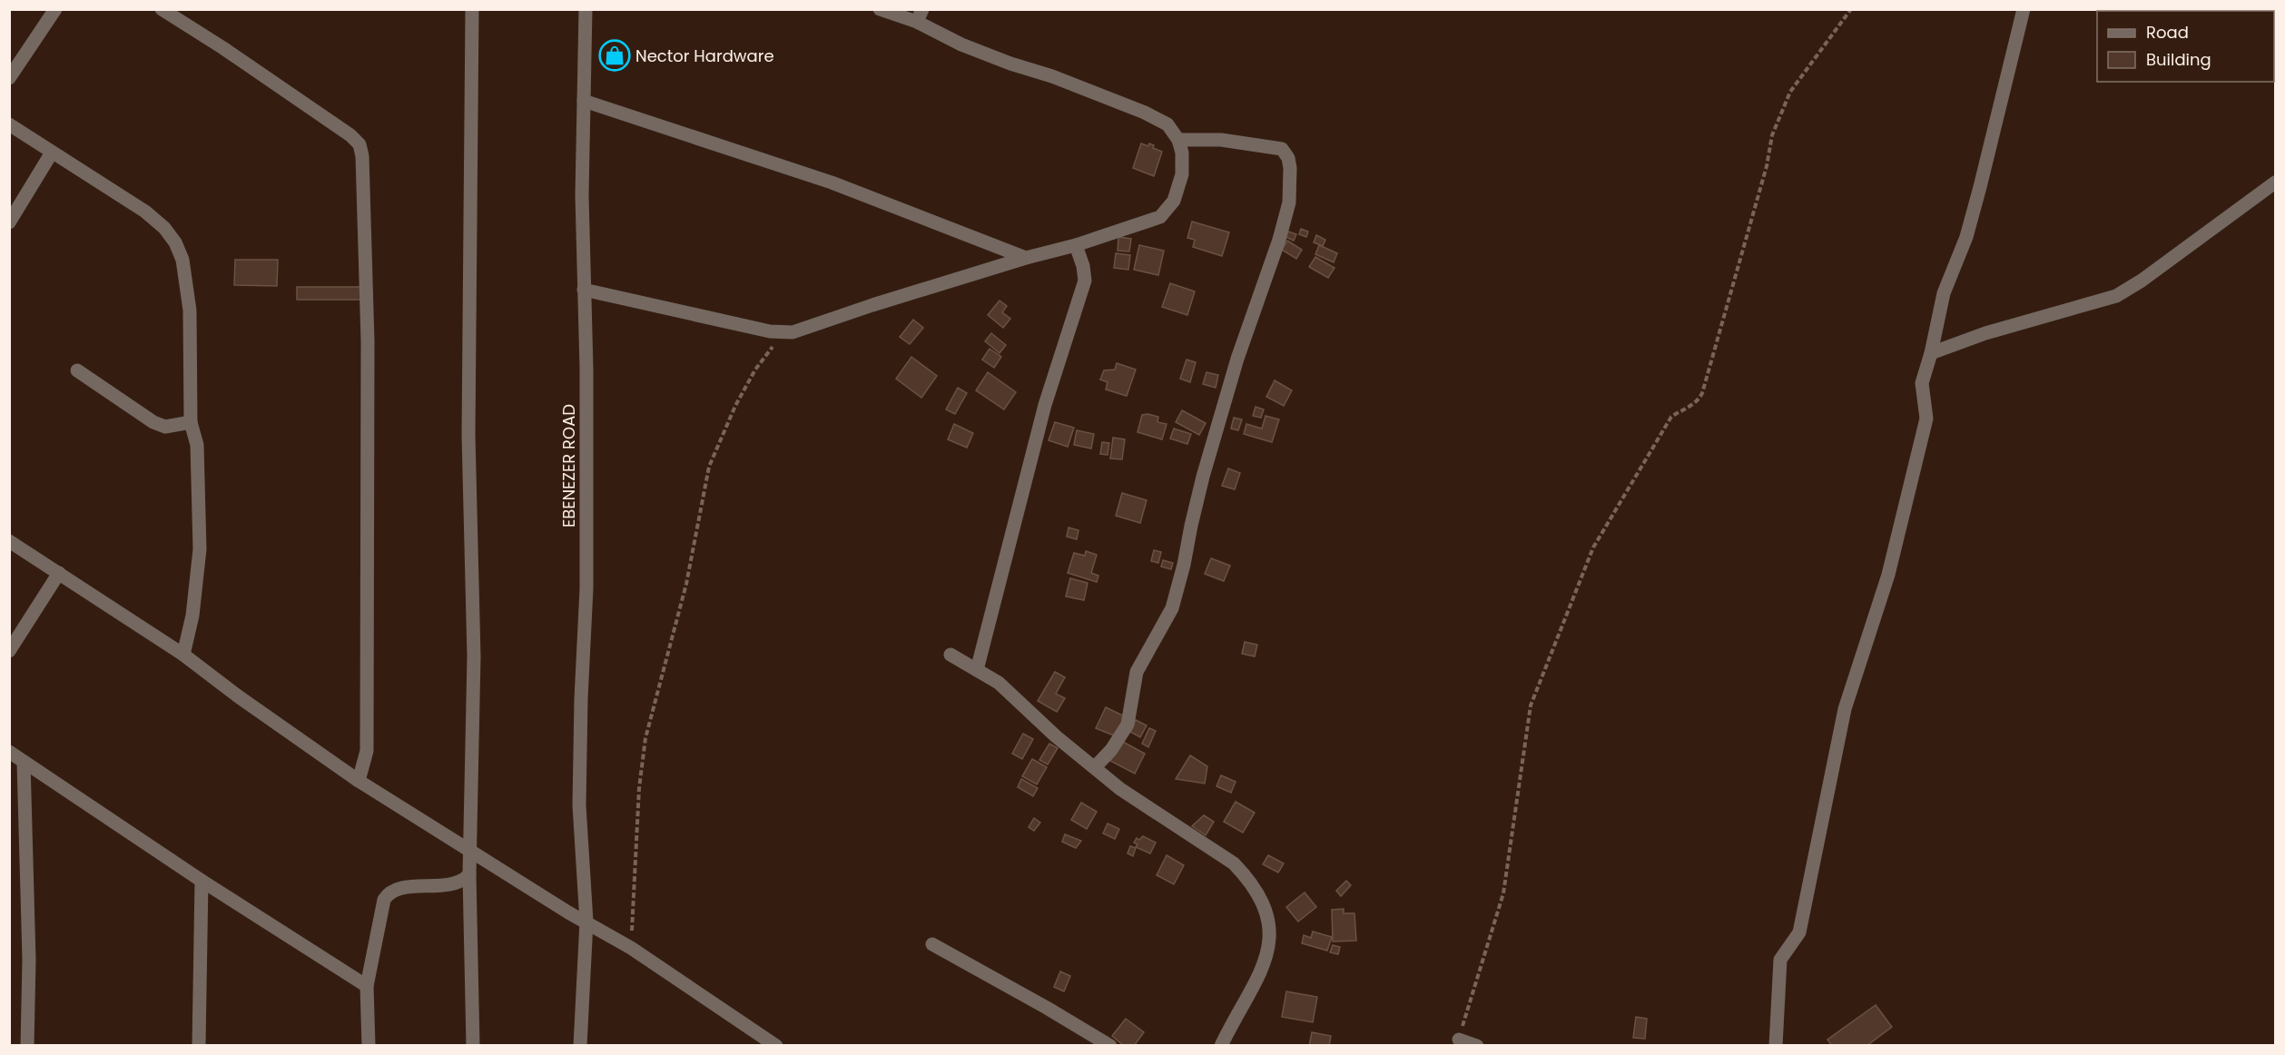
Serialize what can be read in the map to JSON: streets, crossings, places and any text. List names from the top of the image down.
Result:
{
  "streets": {
    "street": ["EBENEZER ROAD"]
  },
  "places": {
    "shop": ["Nector Hardware"]
  },
  "legend": ["Road", "Building"]
}
